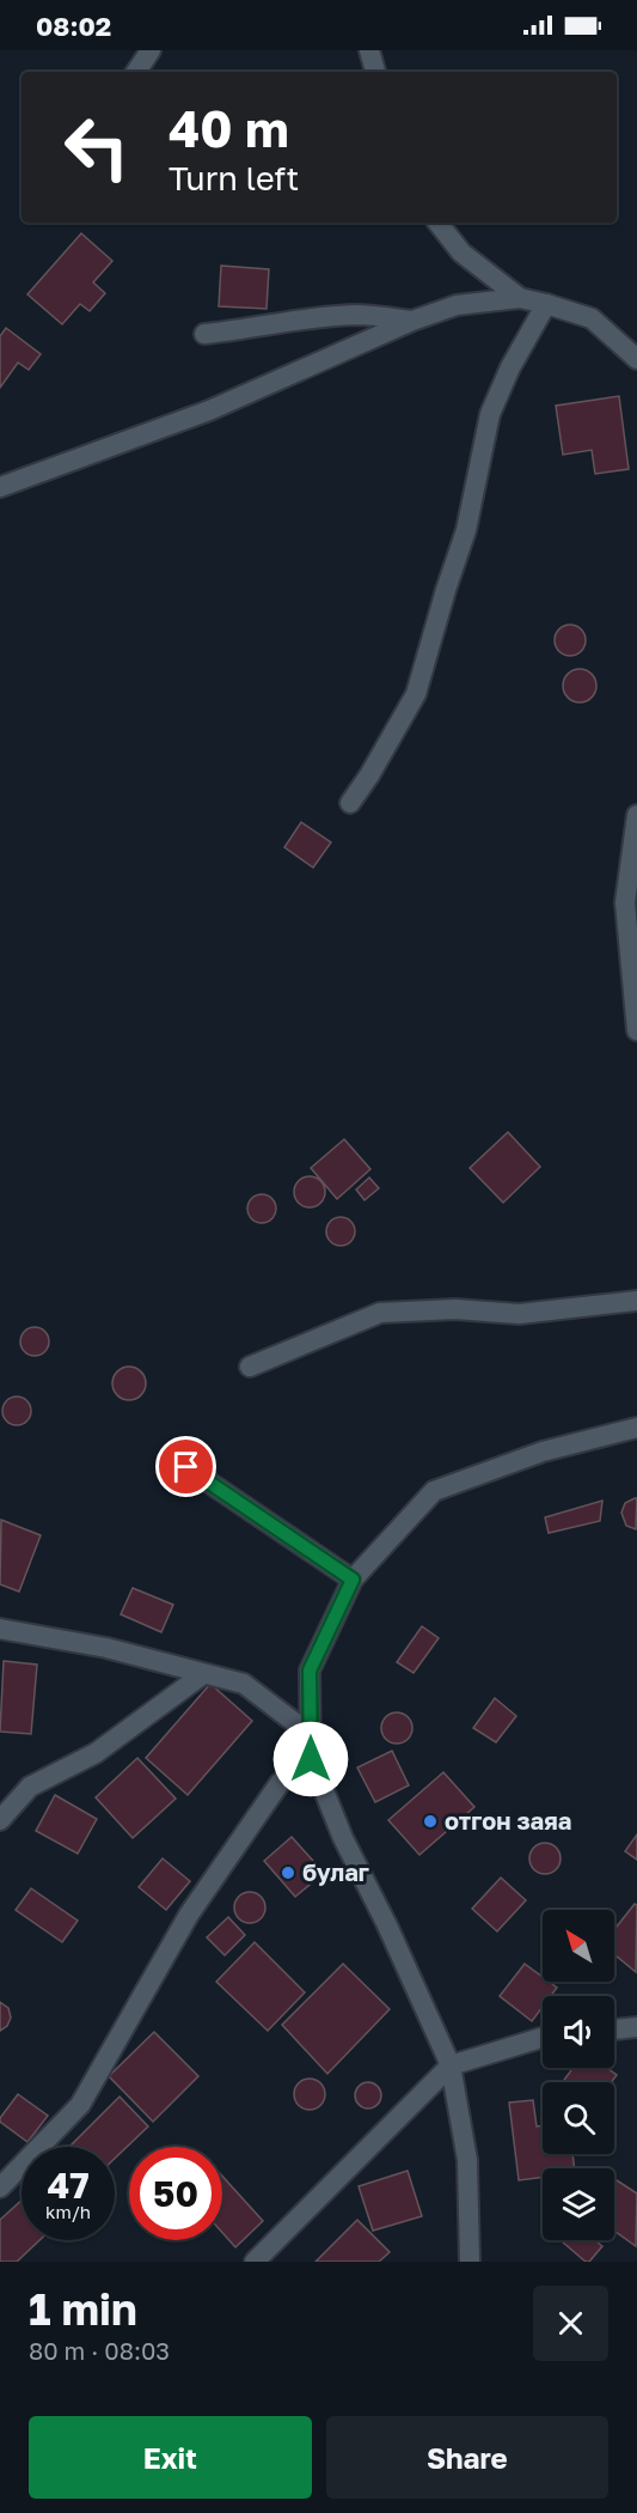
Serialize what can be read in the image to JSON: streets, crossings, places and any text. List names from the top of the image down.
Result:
{
  "places": ["отгон заяа", "булаг"],
  "north": "top left",
  "page": {
    "status": "08:02",
    "turn": ["40 m", "Turn left"],
    "speed": "47 km/h",
    "limit": "50",
    "heading": ["1 min", "80 m · 08:03"],
    "buttons": ["Exit", "Share"]
  }
}
